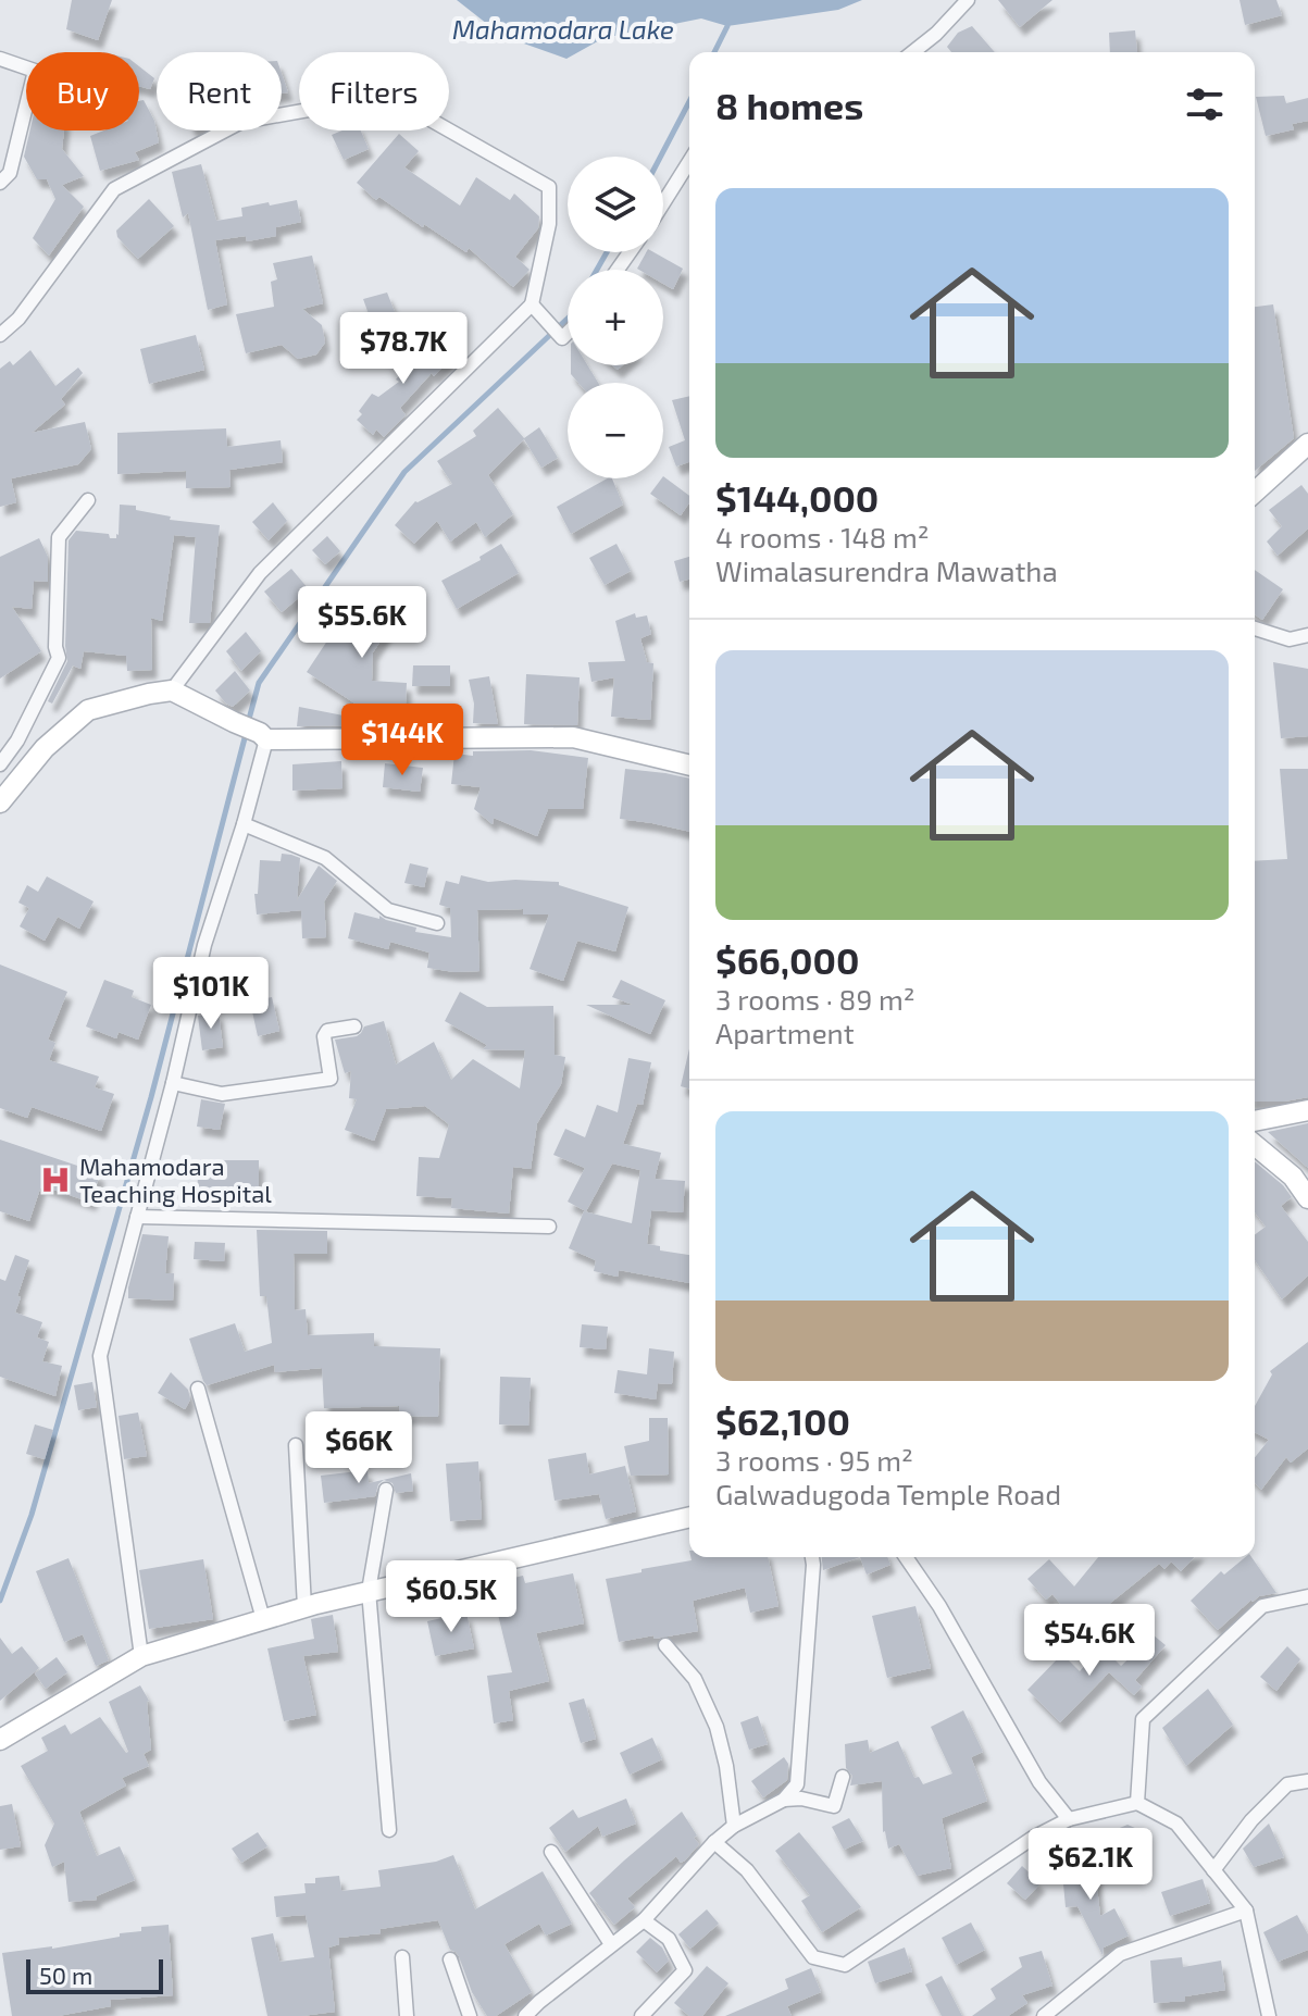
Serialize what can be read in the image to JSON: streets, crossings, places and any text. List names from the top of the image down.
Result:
{
  "water": ["Mahamodara Lake"],
  "places": {
    "hospital": ["Mahamodara Teaching Hospital"]
  },
  "scale_bar": "50 m",
  "page": {
    "chip": ["Buy", "Rent", "Filters"],
    "heading": "8 homes",
    "map_buttons": ["+", "−"],
    "list": [
      {
        "name": "$144,000",
        "note": "4 rooms · 148 m² · Wimalasurendra Mawatha"
      },
      {
        "name": "$66,000",
        "note": "3 rooms · 89 m² · Apartment"
      },
      {
        "name": "$62,100",
        "note": "3 rooms · 95 m² · Galwadugoda Temple Road"
      }
    ],
    "price": [
      "$78.7K",
      "$55.6K",
      "$144K",
      "$101K",
      "$66K",
      "$60.5K",
      "$54.6K",
      "$62.1K"
    ],
    "scale": "50 m"
  }
}
